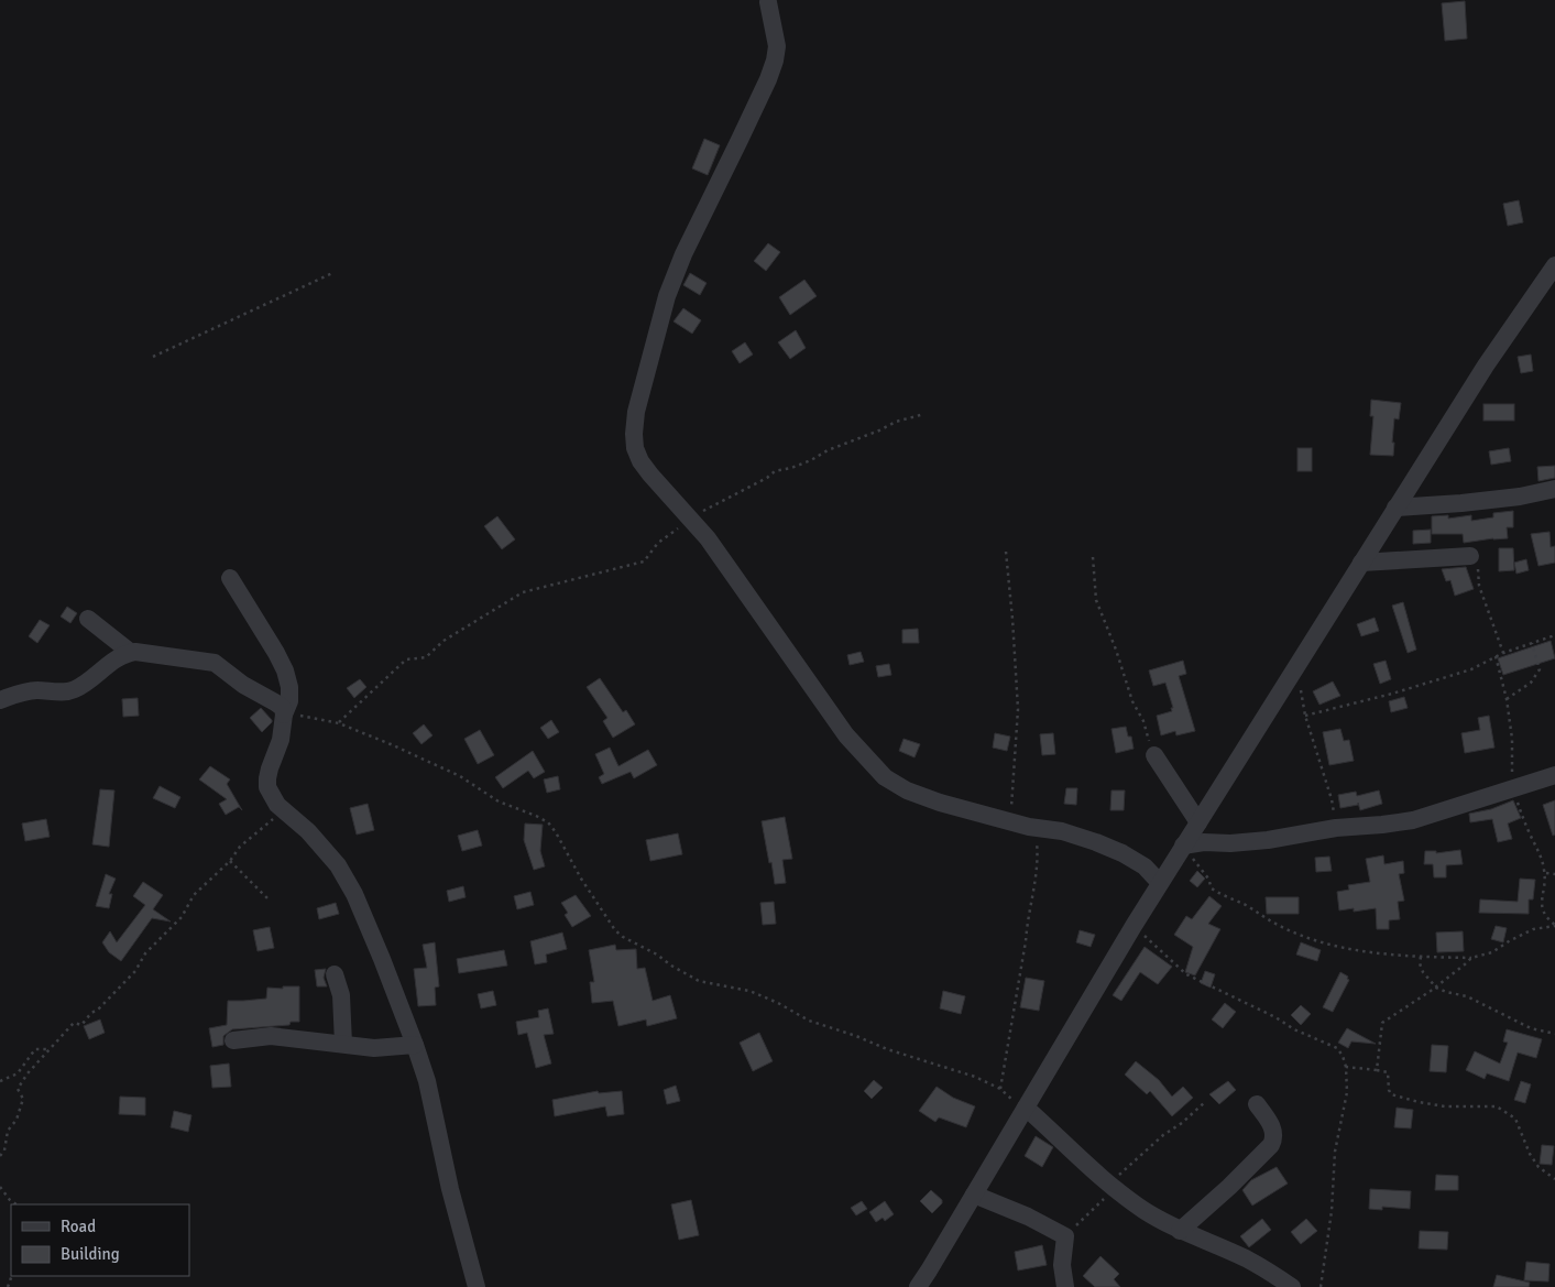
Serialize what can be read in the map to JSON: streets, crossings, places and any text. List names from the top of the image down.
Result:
{
  "legend": ["Road", "Building"]
}
